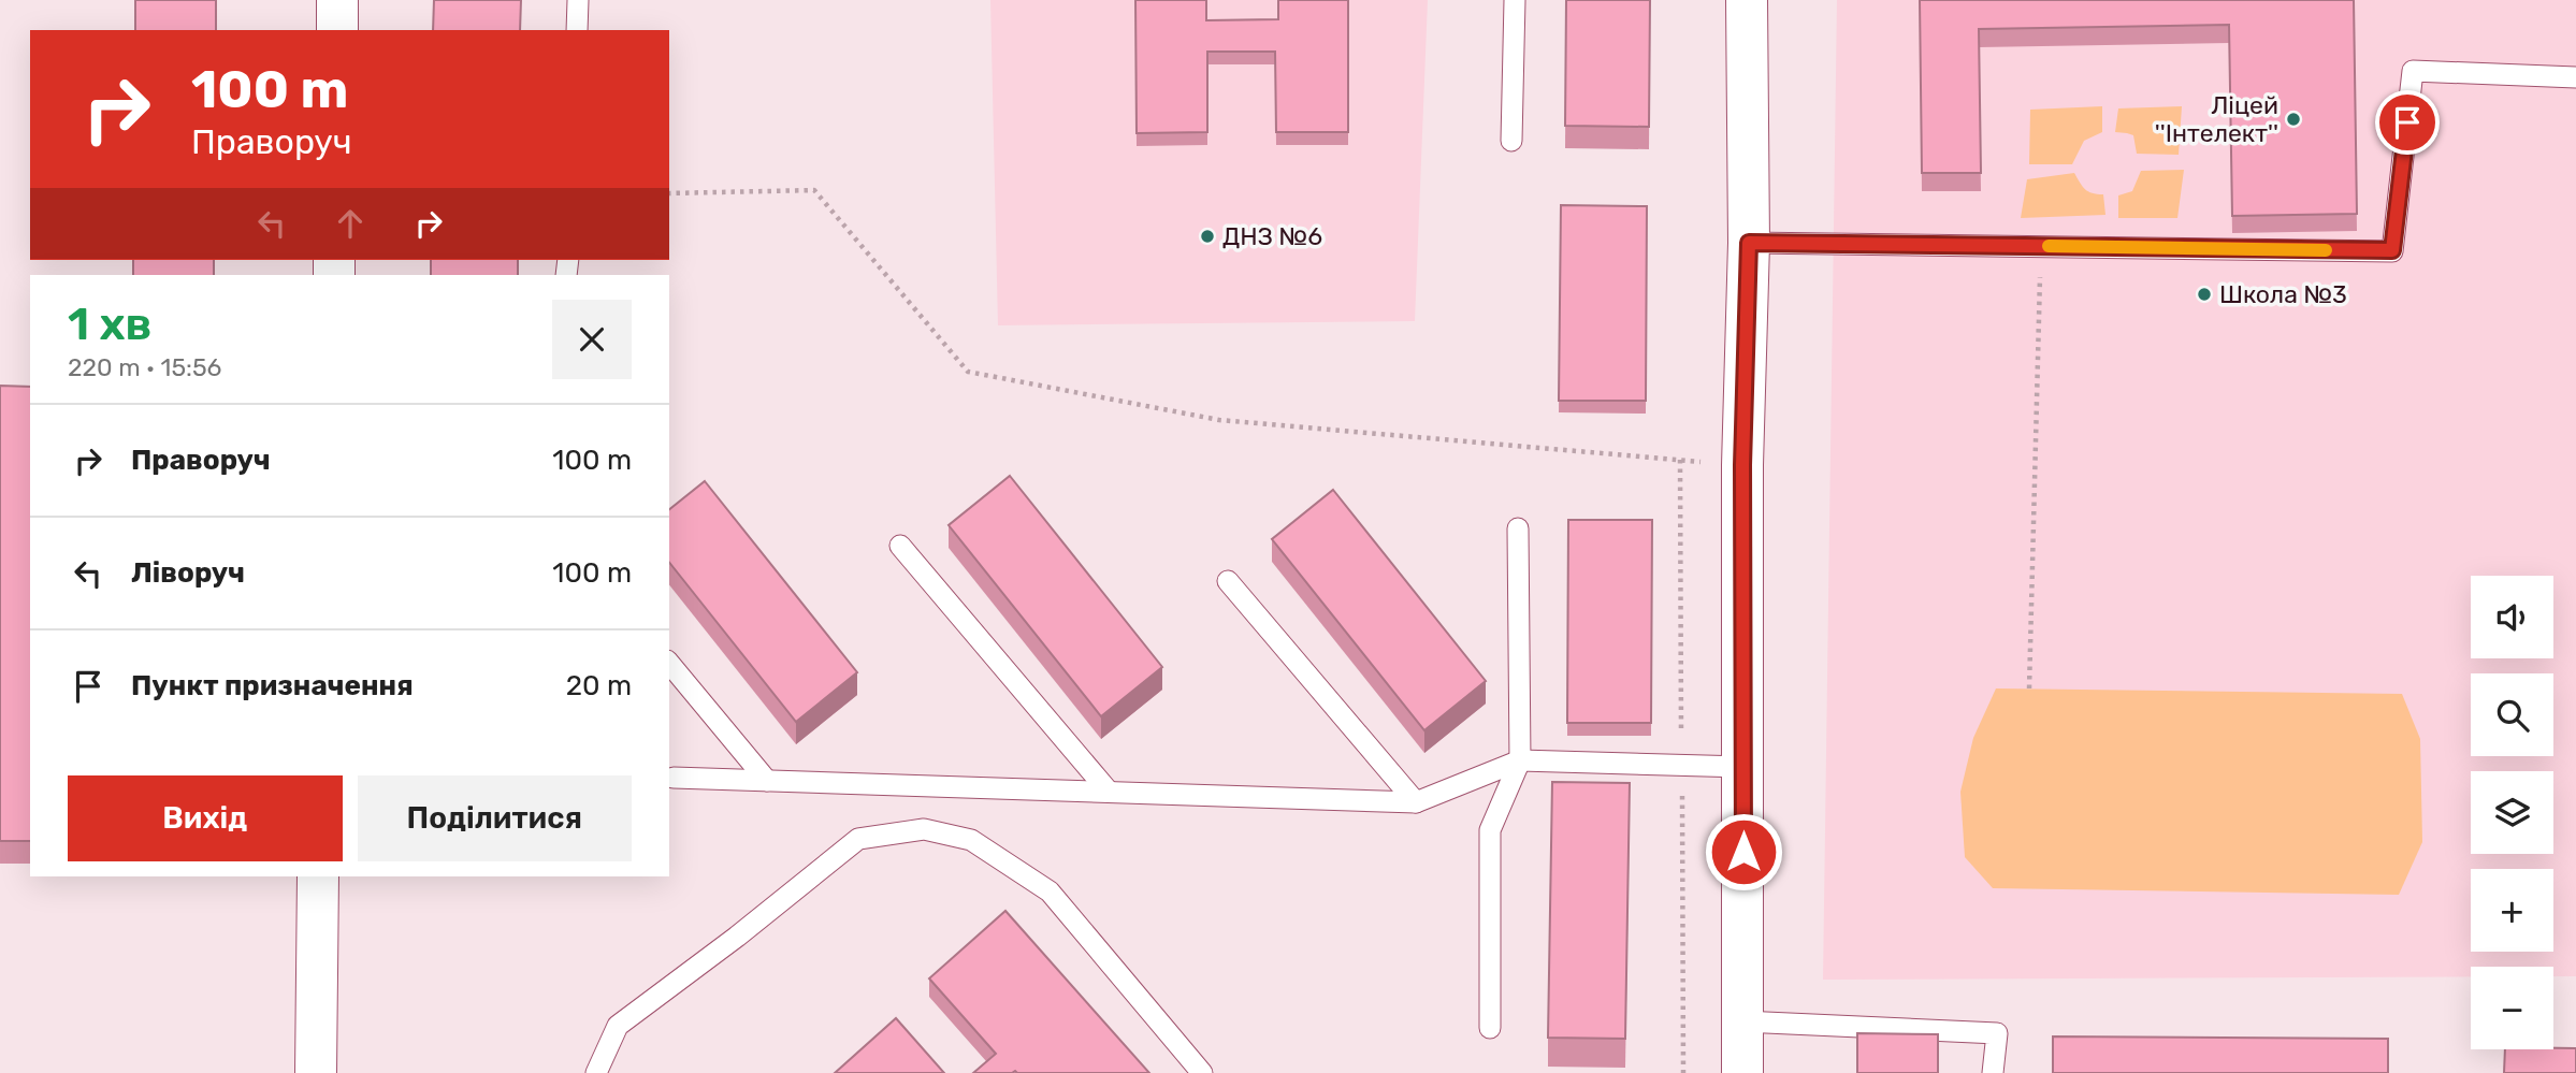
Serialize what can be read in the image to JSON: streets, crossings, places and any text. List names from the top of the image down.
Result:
{
  "places": ["Ліцей ''Інтелект''", "ДНЗ №6", "Школа №3"],
  "page": {
    "turn": ["100 m", "Праворуч"],
    "heading": ["1 хв", "220 m · 15:56"],
    "list": [
      {
        "name": "Праворуч",
        "value": "100 m"
      },
      {
        "name": "Ліворуч",
        "value": "100 m"
      },
      {
        "name": "Пункт призначення",
        "value": "20 m"
      }
    ],
    "map_buttons": ["+", "−"],
    "buttons": ["Вихід", "Поділитися"]
  }
}
